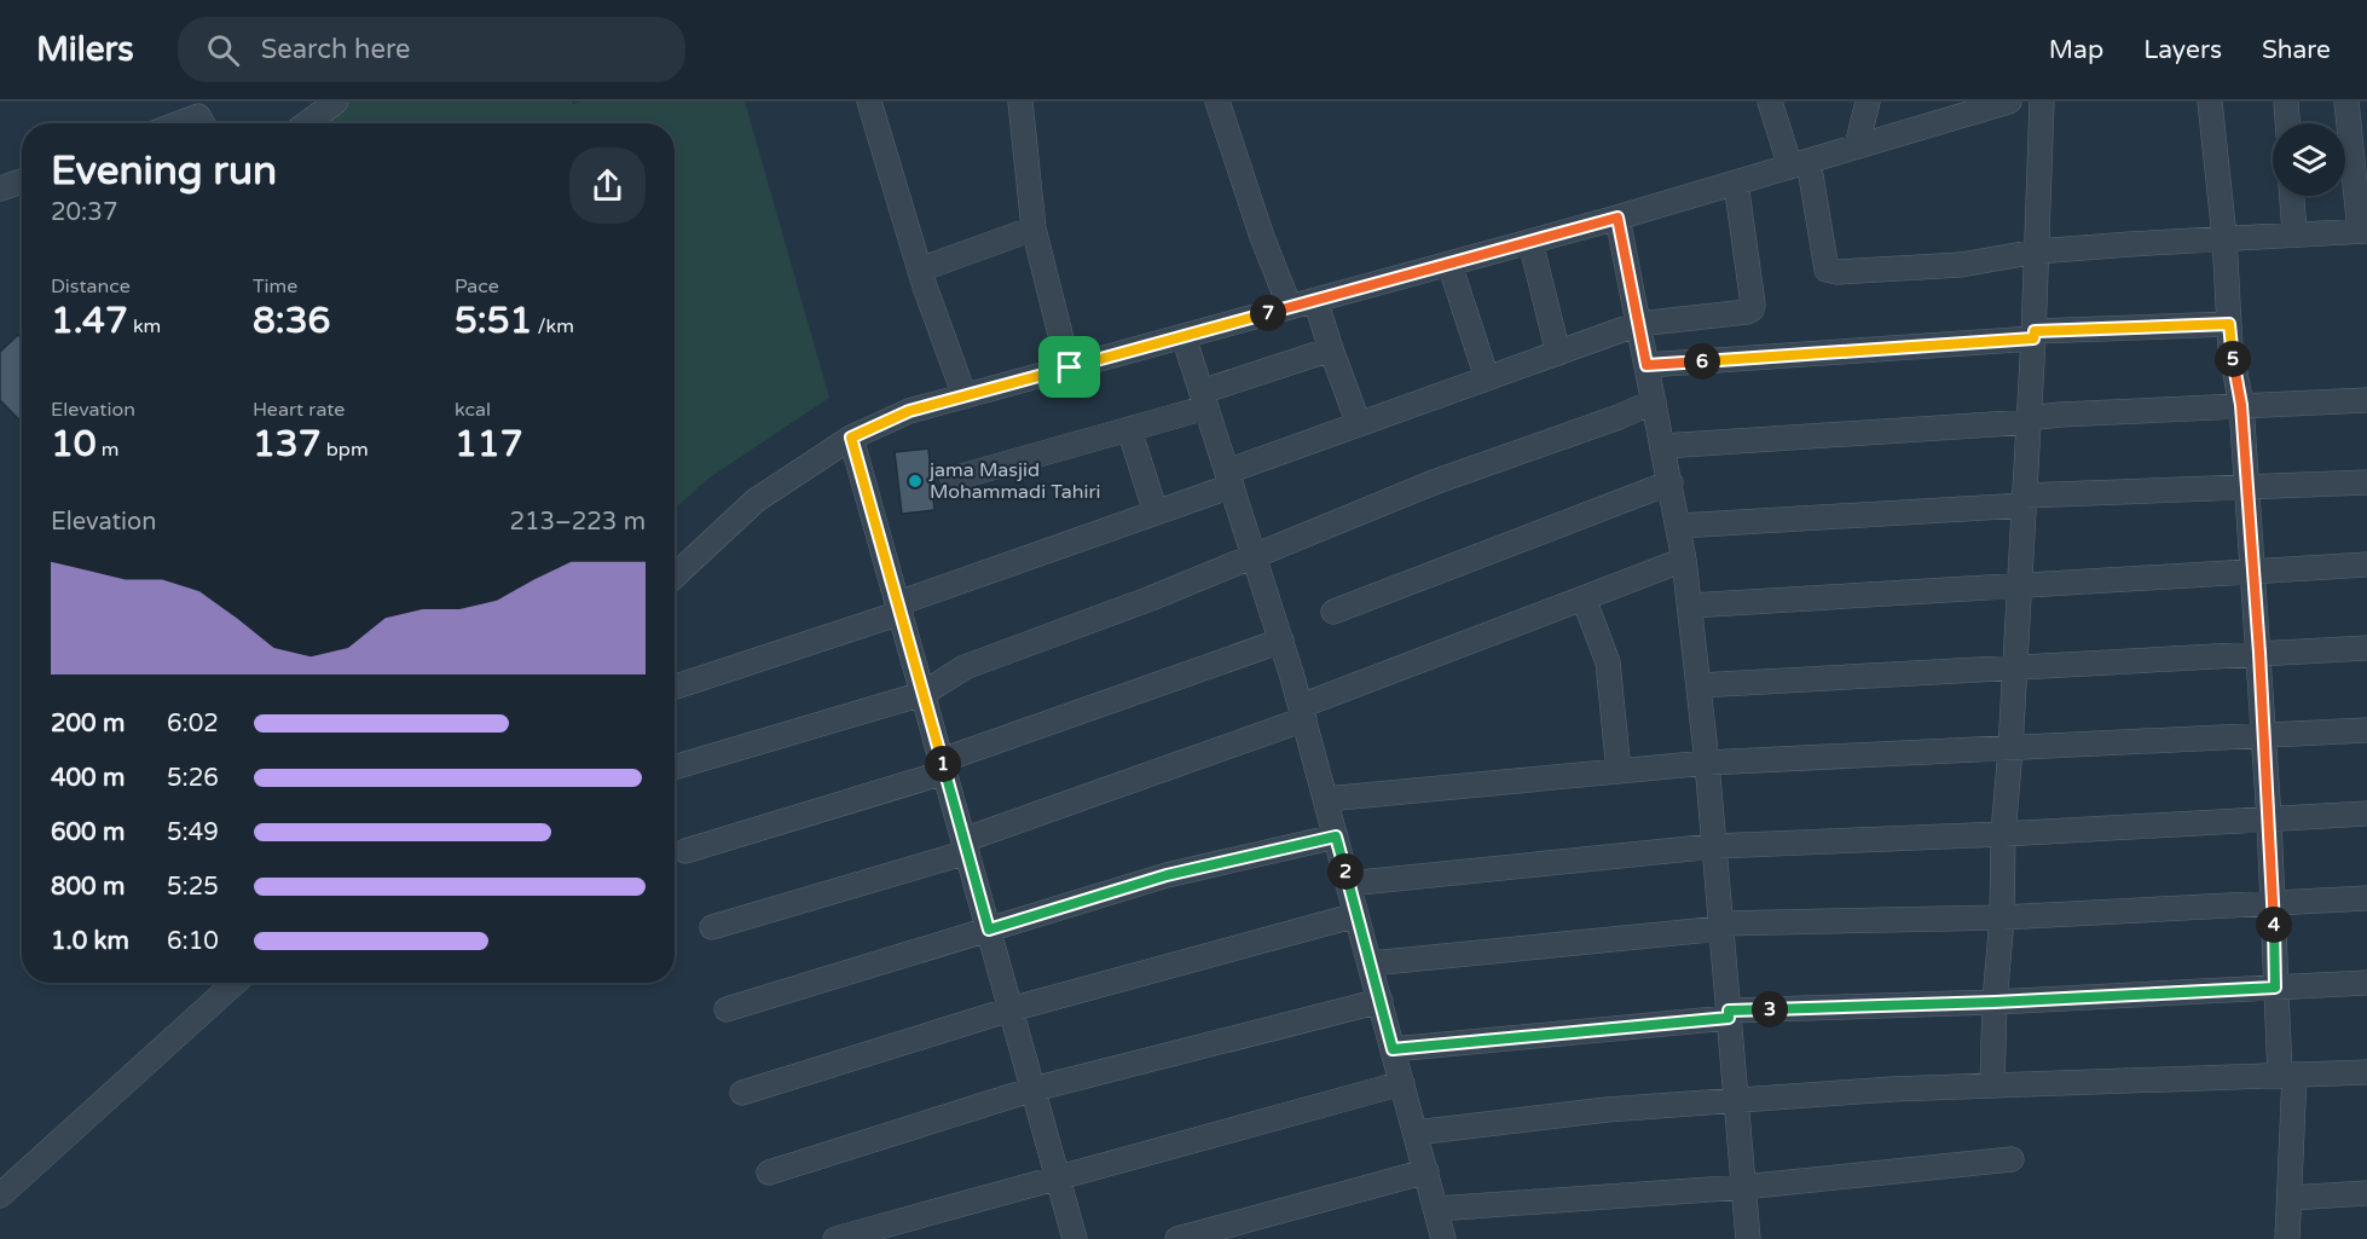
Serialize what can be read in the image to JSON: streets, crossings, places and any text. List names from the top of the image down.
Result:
{
  "places": ["jama Masjid Mohammadi Tahiri"],
  "page": {
    "header": "Milers",
    "search": "Search here",
    "nav": ["Map", "Layers", "Share"],
    "heading": ["Evening run", "20:37"],
    "stats": [
      ["Distance", "1.47 km"],
      ["Time", "8:36"],
      ["Pace", "5:51 /km"],
      ["Elevation", "10 m"],
      ["Heart rate", "137 bpm"],
      ["kcal", "117"]
    ],
    "pins": [
      "7",
      "5",
      "6",
      "1",
      "2",
      "4",
      "3"
    ],
    "chart": ["Elevation", "213–223 m"],
    "list": [
      {
        "name": "200 m",
        "note": "6:02"
      },
      {
        "name": "400 m",
        "note": "5:26"
      },
      {
        "name": "600 m",
        "note": "5:49"
      },
      {
        "name": "800 m",
        "note": "5:25"
      },
      {
        "name": "1.0 km",
        "note": "6:10"
      }
    ]
  }
}
